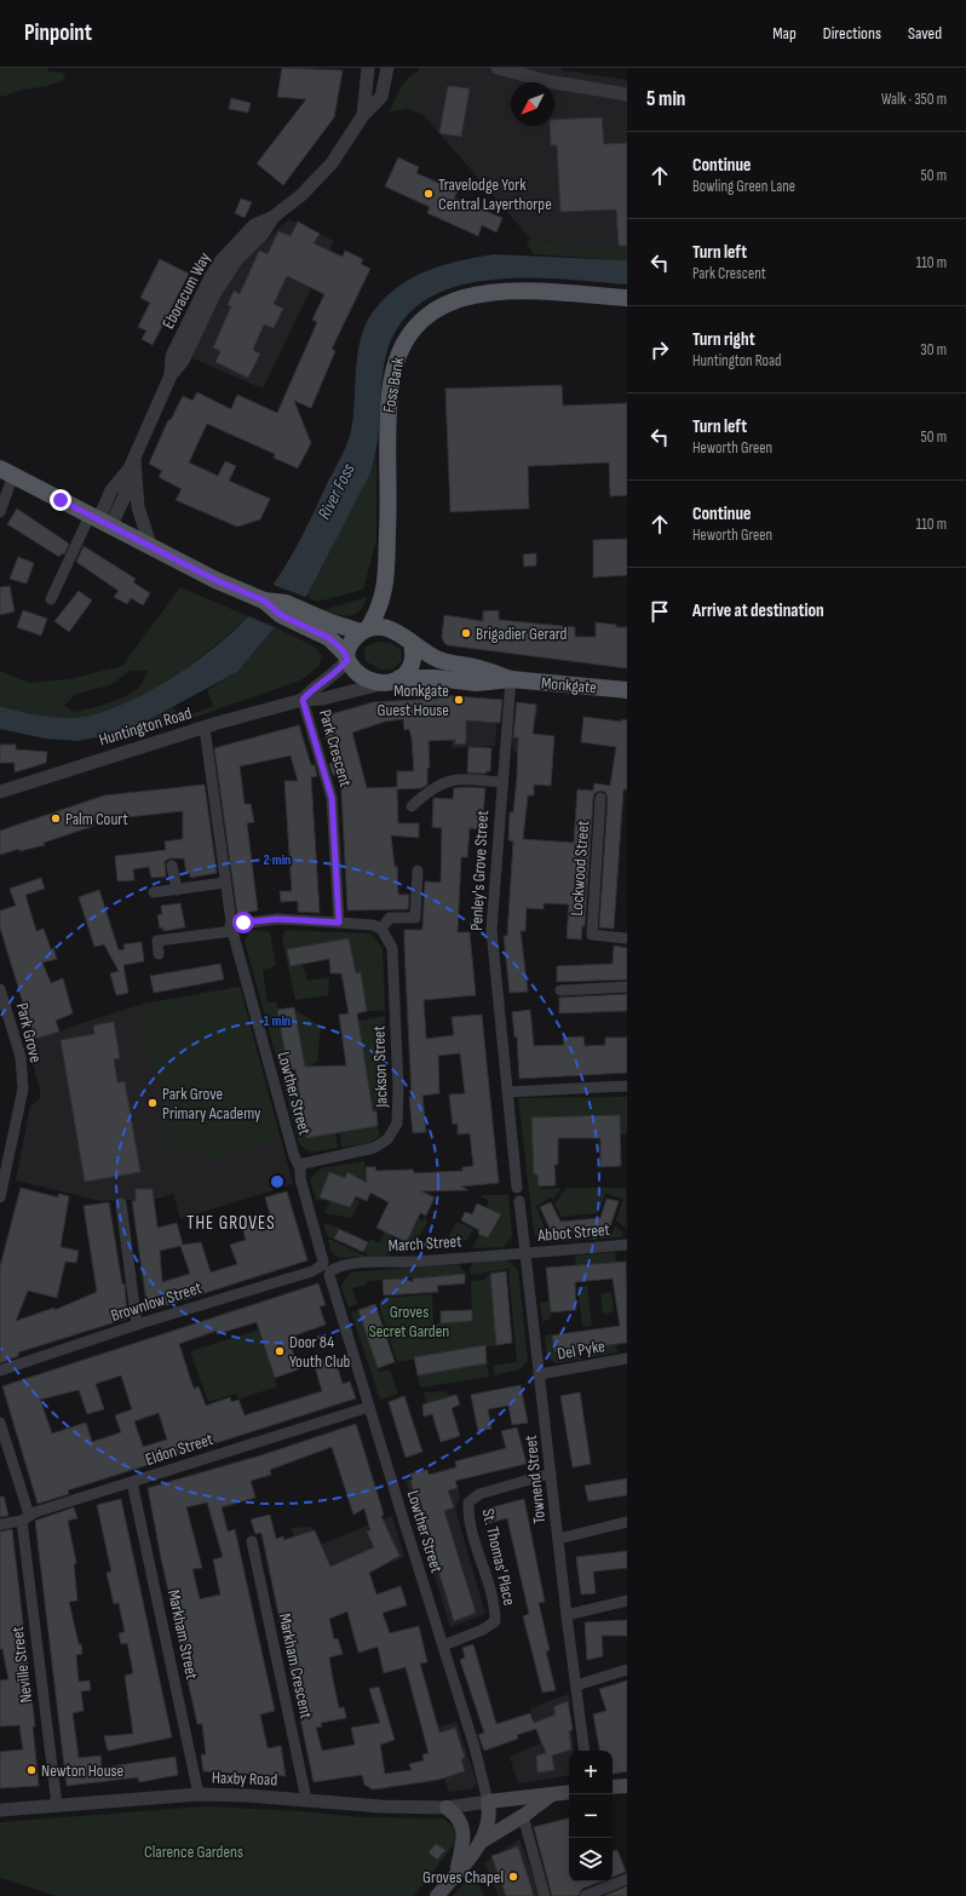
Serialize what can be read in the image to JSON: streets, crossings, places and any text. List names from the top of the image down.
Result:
{
  "streets": {
    "main road": ["Foss Bank", "Monkgate"],
    "street": [
      "Eboracum Way",
      "Huntington Road",
      "Park Crescent",
      "Lockwood Street",
      "Penley's Grove Street",
      "Park Grove",
      "Jackson Street",
      "Lowther Street",
      "Abbot Street",
      "March Street",
      "Brownlow Street",
      "Del Pyke",
      "Eldon Street",
      "Townend Street",
      "St. Thomas' Place",
      "Markham Street",
      "Neville Street",
      "Markham Crescent",
      "Haxby Road"
    ]
  },
  "crossings": [
    ["Foss Bank", "Huntington Road"],
    ["Monkgate", "Penley's Grove Street"],
    ["Huntington Road", "Park Crescent"],
    ["Huntington Road", "Lowther Street"],
    ["Jackson Street", "Lowther Street"],
    ["Lowther Street", "March Street"],
    ["Lowther Street", "Brownlow Street"],
    ["Lowther Street", "Eldon Street"],
    ["Lowther Street", "St. Thomas' Place"],
    ["Lowther Street", "Haxby Road"],
    ["Abbot Street", "March Street"],
    ["Abbot Street", "Townend Street"],
    ["March Street", "Brownlow Street"],
    ["March Street", "Townend Street"],
    ["Del Pyke", "Townend Street"],
    ["Eldon Street", "Markham Street"],
    ["Eldon Street", "Neville Street"],
    ["Townend Street", "St. Thomas' Place"],
    ["Markham Street", "Haxby Road"],
    ["Neville Street", "Haxby Road"],
    ["Markham Crescent", "Haxby Road"]
  ],
  "districts": ["THE GROVES"],
  "water": ["River Foss"],
  "parks": ["Groves Secret Garden", "Clarence Gardens"],
  "places": [
    "Travelodge York Central Layerthorpe",
    "Brigadier Gerard",
    "Monkgate Guest House",
    "Palm Court",
    "Park Grove Primary Academy",
    "Door 84 Youth Club",
    "Newton House",
    "Groves Chapel"
  ],
  "north": "bottom left",
  "page": {
    "header": "Pinpoint",
    "nav": ["Map", "Directions", "Saved"],
    "heading": ["5 min", "Walk · 350 m"],
    "list": [
      ["Continue", "Bowling Green Lane", "50 m"],
      ["Turn left", "Park Crescent", "110 m"],
      ["Turn right", "Huntington Road", "30 m"],
      ["Turn left", "Heworth Green", "50 m"],
      ["Continue", "Heworth Green", "110 m"],
      "Arrive at destination"
    ],
    "map_buttons": ["+", "−"]
  },
  "rings": ["2 min", "1 min"]
}
